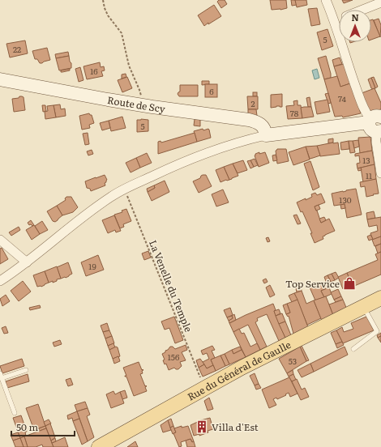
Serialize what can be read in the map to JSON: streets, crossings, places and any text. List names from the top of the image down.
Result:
{
  "streets": {
    "main road": ["Rue du Général de Gaulle"],
    "street": ["Route de Scy"],
    "path": ["La Venelle du Temple"]
  },
  "crossings": [
    ["La Venelle du Temple", "Rue du Général de Gaulle"]
  ],
  "places": {
    "shop": ["Top Service"],
    "building": ["Villa d'Est"]
  },
  "house_numbers": [
    "5",
    "22",
    "16",
    "6",
    "74",
    "2",
    "78",
    "5",
    "13",
    "11",
    "130",
    "19",
    "156",
    "53"
  ],
  "scale_bar": "50 m",
  "north": "top"
}
